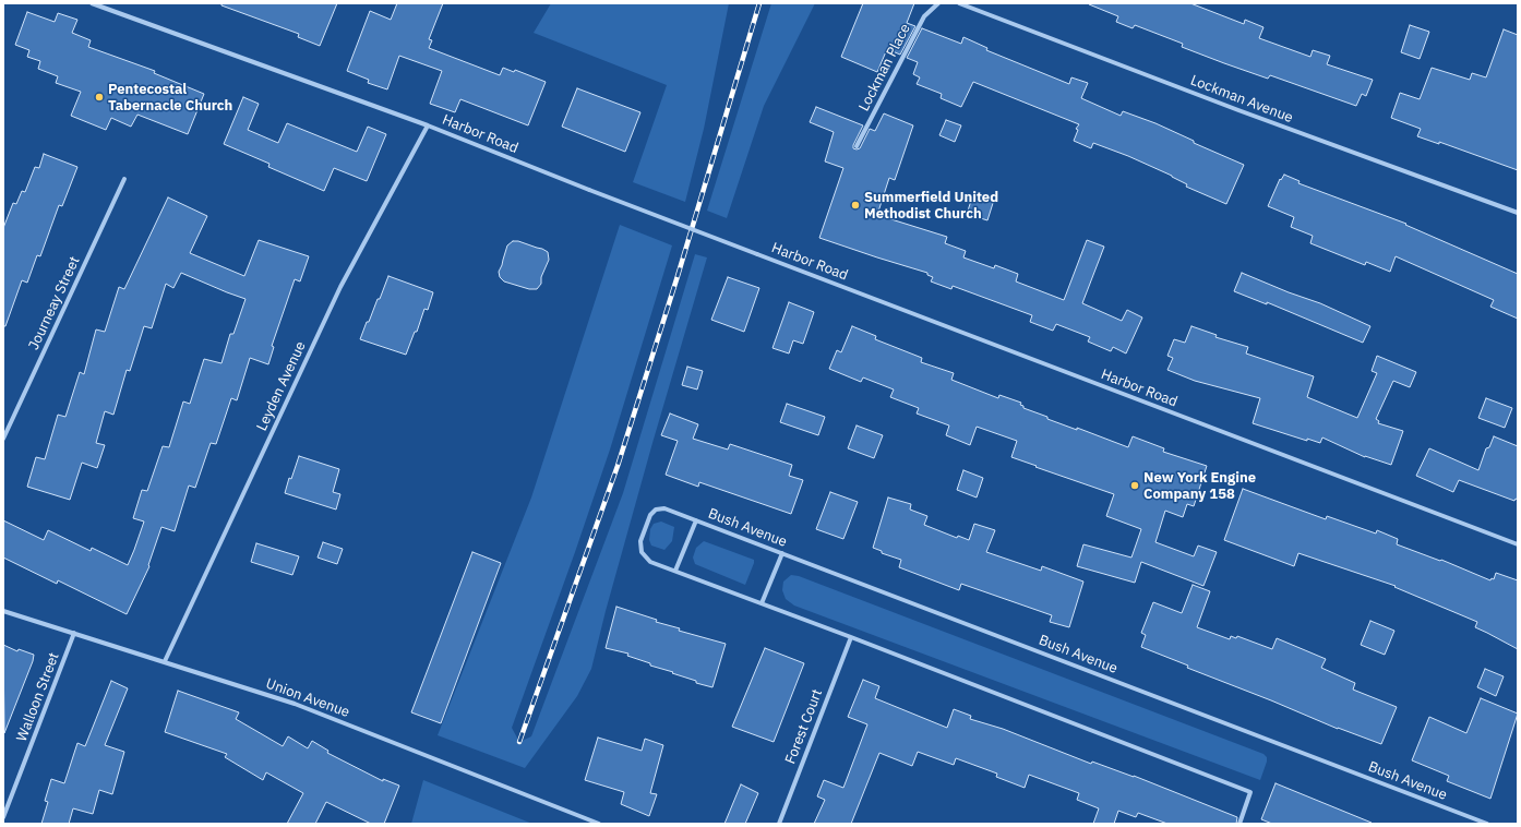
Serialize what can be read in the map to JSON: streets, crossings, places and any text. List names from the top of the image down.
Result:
{
  "streets": {
    "street": [
      "Lockman Place",
      "Lockman Avenue",
      "Harbor Road",
      "Journeay Street",
      "Leyden Avenue",
      "Bush Avenue",
      "Walloon Street",
      "Union Avenue",
      "Forest Court"
    ]
  },
  "crossings": [
    ["Harbor Road", "Leyden Avenue"],
    ["Leyden Avenue", "Union Avenue"],
    ["Bush Avenue", "Forest Court"],
    ["Walloon Street", "Union Avenue"]
  ],
  "places": ["Pentecostal Tabernacle Church", "Summerfield United Methodist Church", "New York Engine Company 158"]
}
